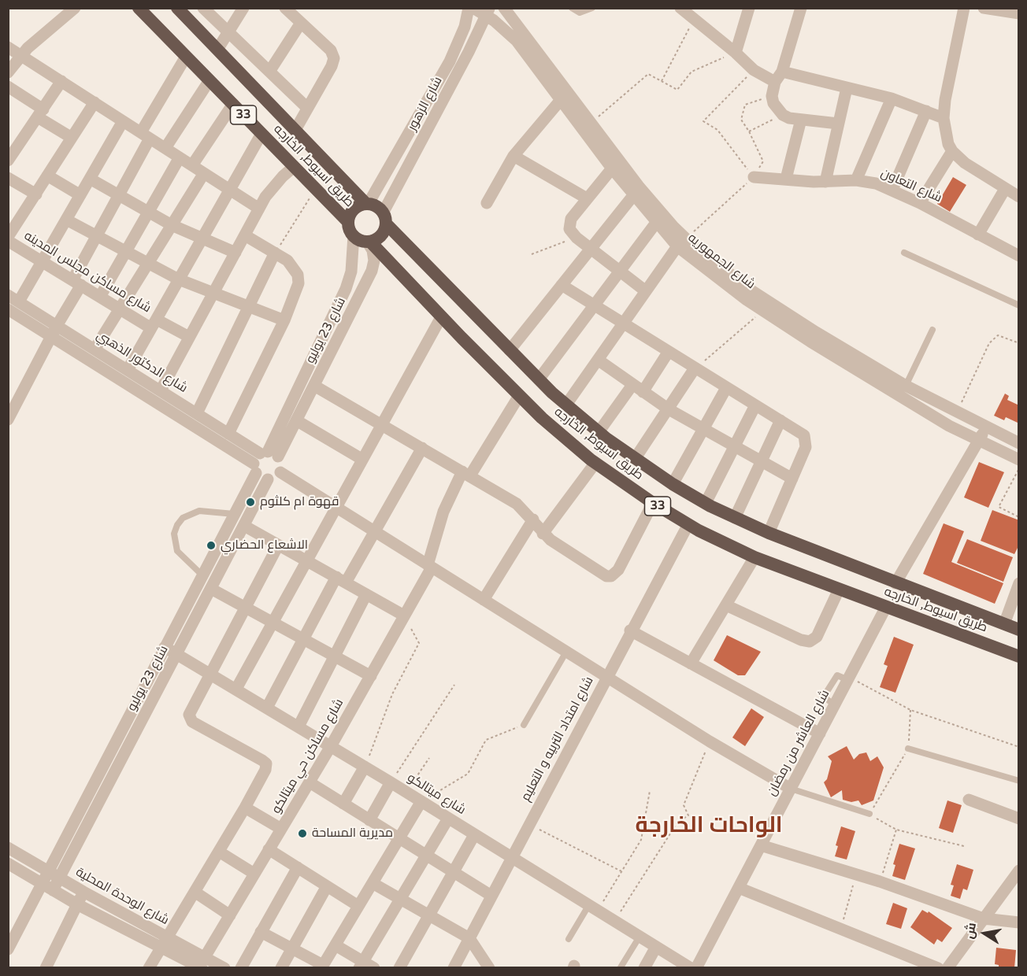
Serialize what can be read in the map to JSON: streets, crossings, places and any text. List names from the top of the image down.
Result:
{
  "streets": {
    "highway": ["33", "طريق اسيوط, الخارجه"],
    "street": [
      "شارع الزهور",
      "شارع التعاون",
      "شارع الجمهوريه",
      "شارع مساكن مجلس المدينه",
      "شارع 23 يوليو",
      "شارع الدكتور الذهبي",
      "شارع امتداد التربيه و التعليم",
      "شارع العاشر من رمضان",
      "شارع مساكن حي ميتالكو",
      "شارع ميتالكو",
      "شارع الوحدة المحلية"
    ]
  },
  "crossings": [
    ["شارع الزهور", "طريق اسيوط, الخارجه"],
    ["شارع الزهور", "شارع الجمهوريه"],
    ["شارع الزهور", "شارع 23 يوليو"],
    ["طريق اسيوط, الخارجه", "شارع 23 يوليو"],
    ["طريق اسيوط, الخارجه", "شارع امتداد التربيه و التعليم"],
    ["طريق اسيوط, الخارجه", "شارع العاشر من رمضان"],
    ["طريق اسيوط, الخارجه", "شارع مساكن حي ميتالكو"],
    ["شارع 23 يوليو", "شارع الدكتور الذهبي"],
    ["شارع 23 يوليو", "شارع ميتالكو"],
    ["شارع 23 يوليو", "شارع الوحدة المحلية"],
    ["شارع امتداد التربيه و التعليم", "شارع ميتالكو"],
    ["شارع مساكن حي ميتالكو", "شارع ميتالكو"],
    ["شارع مساكن حي ميتالكو", "شارع الوحدة المحلية"]
  ],
  "districts": ["الواحات الخارجة"],
  "places": ["قهوة ام كلثوم", "الاشعاع الحضاري", "مديرية المساحة"],
  "north": "left"
}
